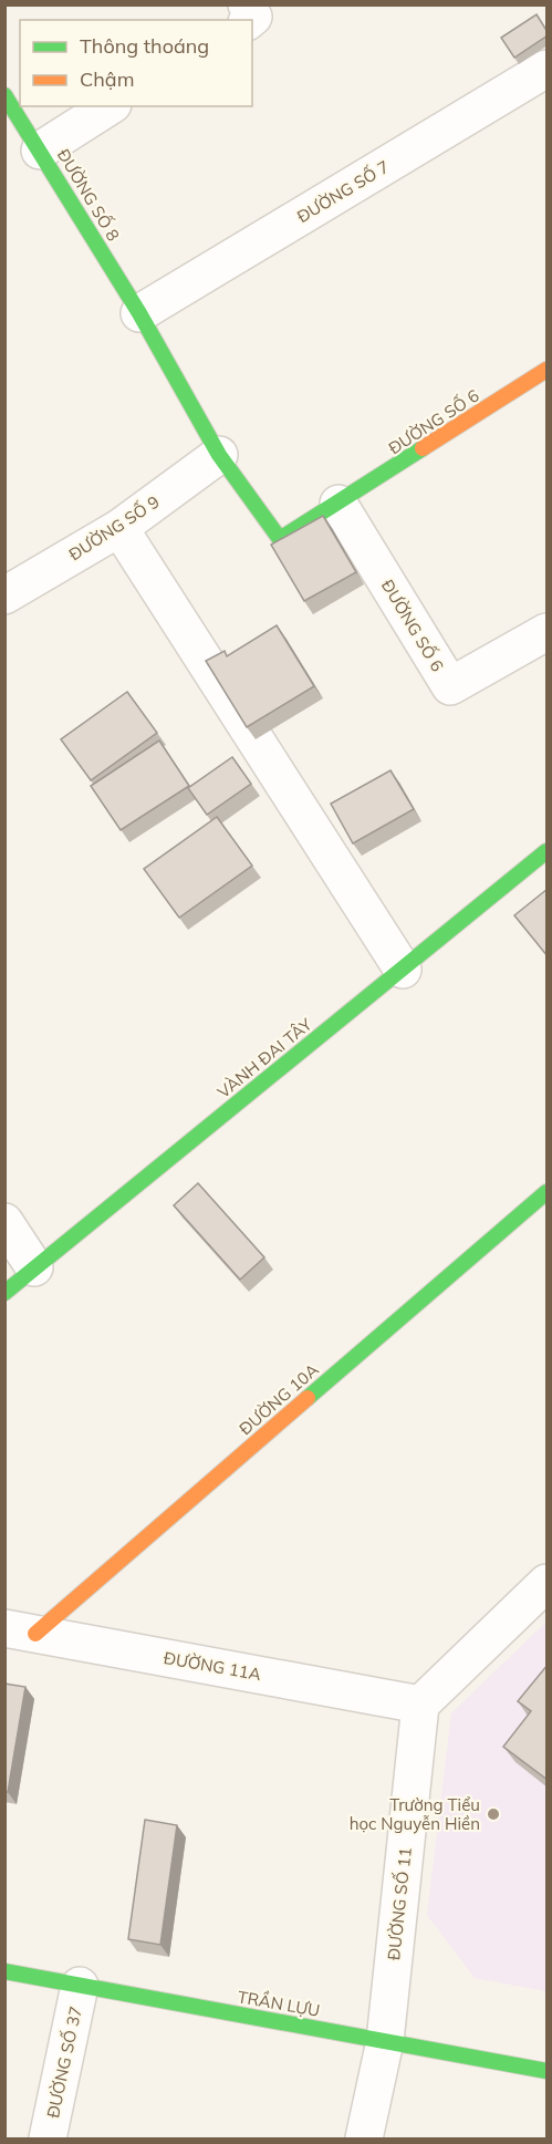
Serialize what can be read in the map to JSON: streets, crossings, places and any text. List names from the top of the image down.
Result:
{
  "streets": {
    "street": [
      "ĐƯỜNG SỐ 7",
      "ĐƯỜNG SỐ 8",
      "ĐƯỜNG SỐ 6",
      "ĐƯỜNG SỐ 9",
      "VÀNH ĐAI TÂY",
      "ĐƯỜNG 10A",
      "ĐƯỜNG 11A",
      "ĐƯỜNG SỐ 11",
      "TRẦN LỰU",
      "ĐƯỜNG SỐ 37"
    ]
  },
  "crossings": [
    ["ĐƯỜNG SỐ 7", "ĐƯỜNG SỐ 8"],
    ["ĐƯỜNG SỐ 8", "ĐƯỜNG SỐ 6"],
    ["ĐƯỜNG SỐ 8", "ĐƯỜNG SỐ 9"],
    ["ĐƯỜNG SỐ 6", "ĐƯỜNG SỐ 9"],
    ["ĐƯỜNG 10A", "ĐƯỜNG 11A"],
    ["ĐƯỜNG 11A", "ĐƯỜNG SỐ 11"],
    ["ĐƯỜNG SỐ 11", "TRẦN LỰU"],
    ["TRẦN LỰU", "ĐƯỜNG SỐ 37"]
  ],
  "places": ["Trường Tiểu học Nguyễn Hiền"],
  "legend": ["Thông thoáng", "Chậm"]
}
